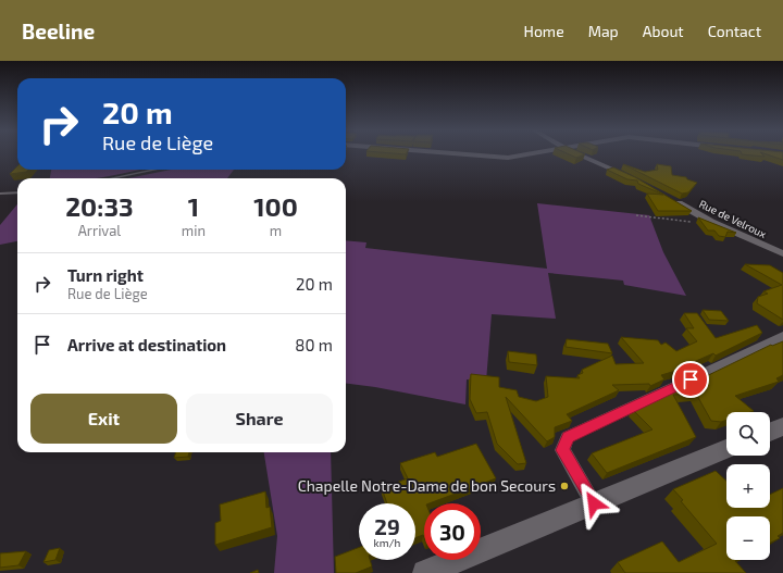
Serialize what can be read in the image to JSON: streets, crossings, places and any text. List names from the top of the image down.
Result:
{
  "streets": {
    "street": ["Rue de Velroux"]
  },
  "places": ["Chapelle Notre-Dame de bon Secours"],
  "page": {
    "header": "Beeline",
    "nav": [
      "Home",
      "Map",
      "About",
      "Contact"
    ],
    "turn": ["20 m", "Rue de Liège"],
    "eta": [
      "20:33",
      "Arrival",
      "1",
      "min",
      "100",
      "m"
    ],
    "list": [
      {
        "name": "Turn right",
        "note": "Rue de Liège",
        "value": "20 m"
      },
      {
        "name": "Arrive at destination",
        "value": "80 m"
      }
    ],
    "buttons": ["Exit", "Share"],
    "map_buttons": ["+", "−"],
    "speed": "29 km/h",
    "limit": "30"
  }
}
